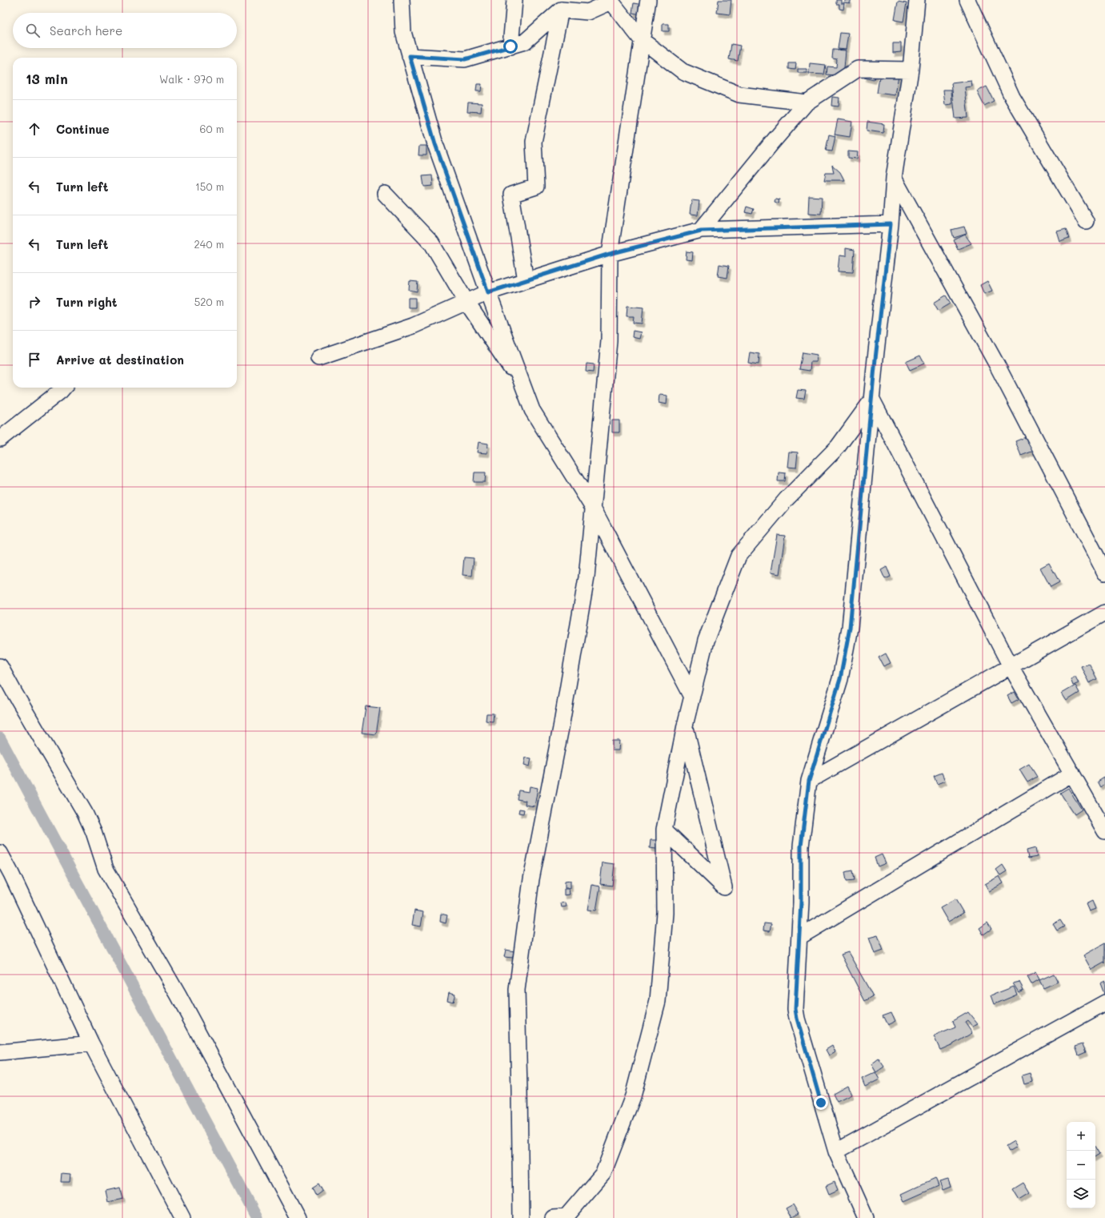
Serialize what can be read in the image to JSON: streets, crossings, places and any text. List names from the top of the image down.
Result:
{
  "page": {
    "search": "Search here",
    "heading": ["13 min", "Walk · 970 m"],
    "list": [
      ["Continue", "60 m"],
      ["Turn left", "150 m"],
      ["Turn left", "240 m"],
      ["Turn right", "520 m"],
      "Arrive at destination"
    ],
    "map_buttons": ["+", "−"]
  }
}
